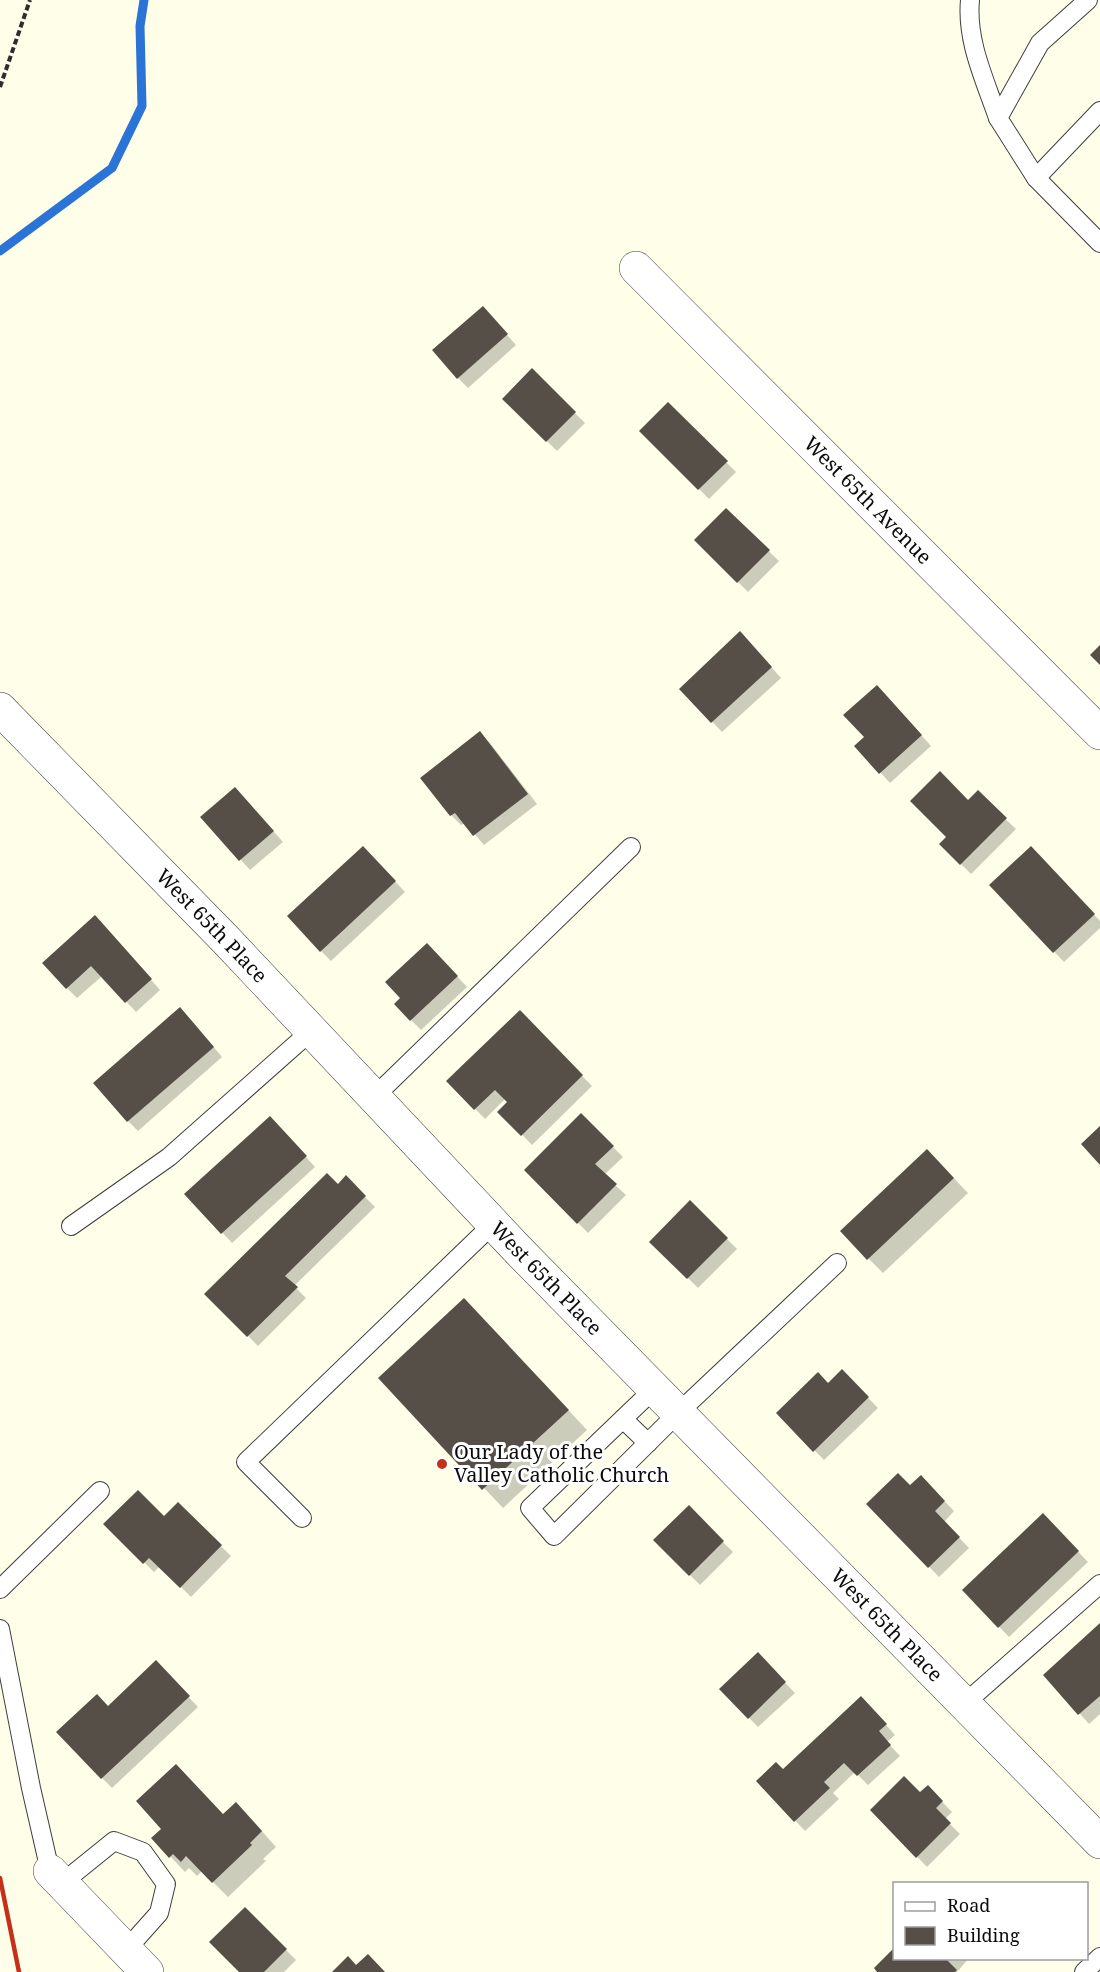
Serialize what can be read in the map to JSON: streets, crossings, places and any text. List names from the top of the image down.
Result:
{
  "streets": {
    "street": ["West 65th Avenue", "West 65th Place"]
  },
  "places": ["Our Lady of the Valley Catholic Church"],
  "legend": ["Road", "Building"]
}
